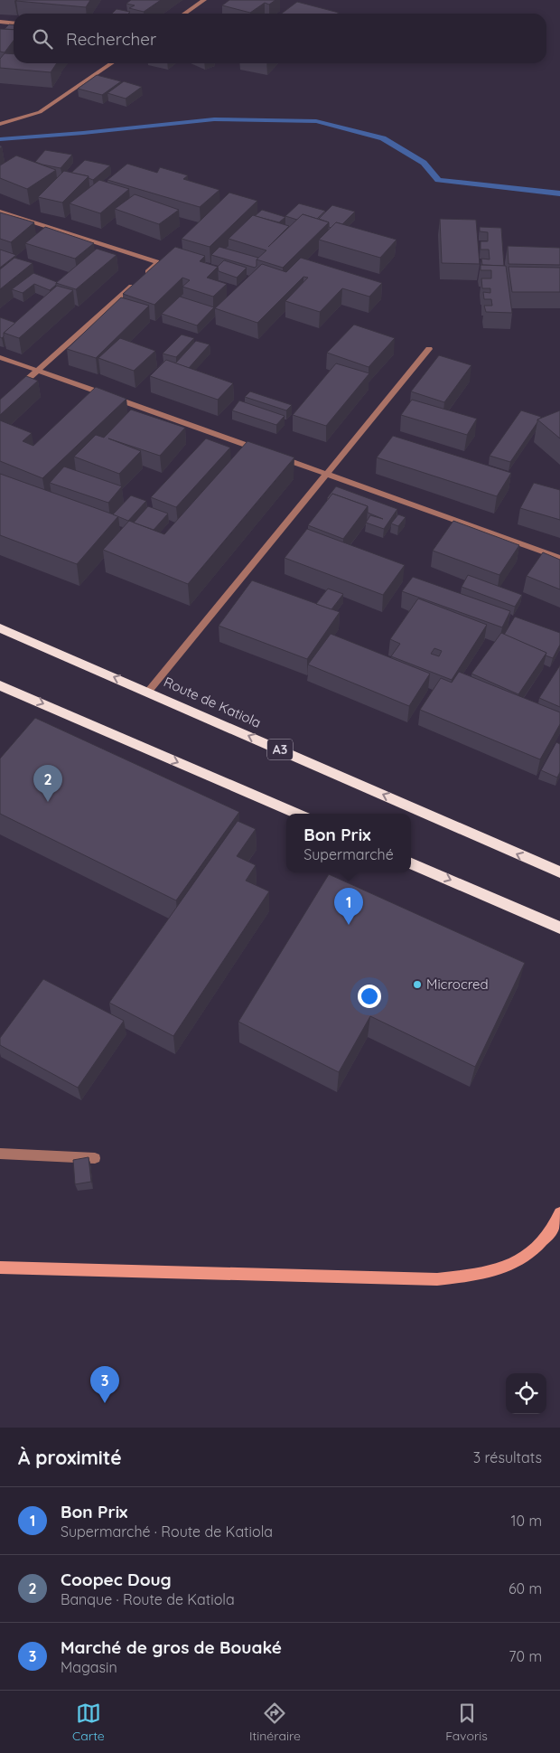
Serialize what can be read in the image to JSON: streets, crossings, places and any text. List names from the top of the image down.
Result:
{
  "streets": {
    "highway": ["Route de Katiola", "A3"]
  },
  "places": ["Microcred"],
  "page": {
    "search": "Rechercher",
    "pins": ["2", "1", "3"],
    "popup": ["Bon Prix", "Supermarché"],
    "heading": ["À proximité", "3 résultats"],
    "list": [
      {
        "mark": "1",
        "name": "Bon Prix",
        "note": "Supermarché · Route de Katiola",
        "value": "10 m"
      },
      {
        "mark": "2",
        "name": "Coopec Doug",
        "note": "Banque · Route de Katiola",
        "value": "60 m"
      },
      {
        "mark": "3",
        "name": "Marché de gros de Bouaké",
        "note": "Magasin",
        "value": "70 m"
      }
    ],
    "nav": ["Carte", "Itinéraire", "Favoris"]
  }
}
